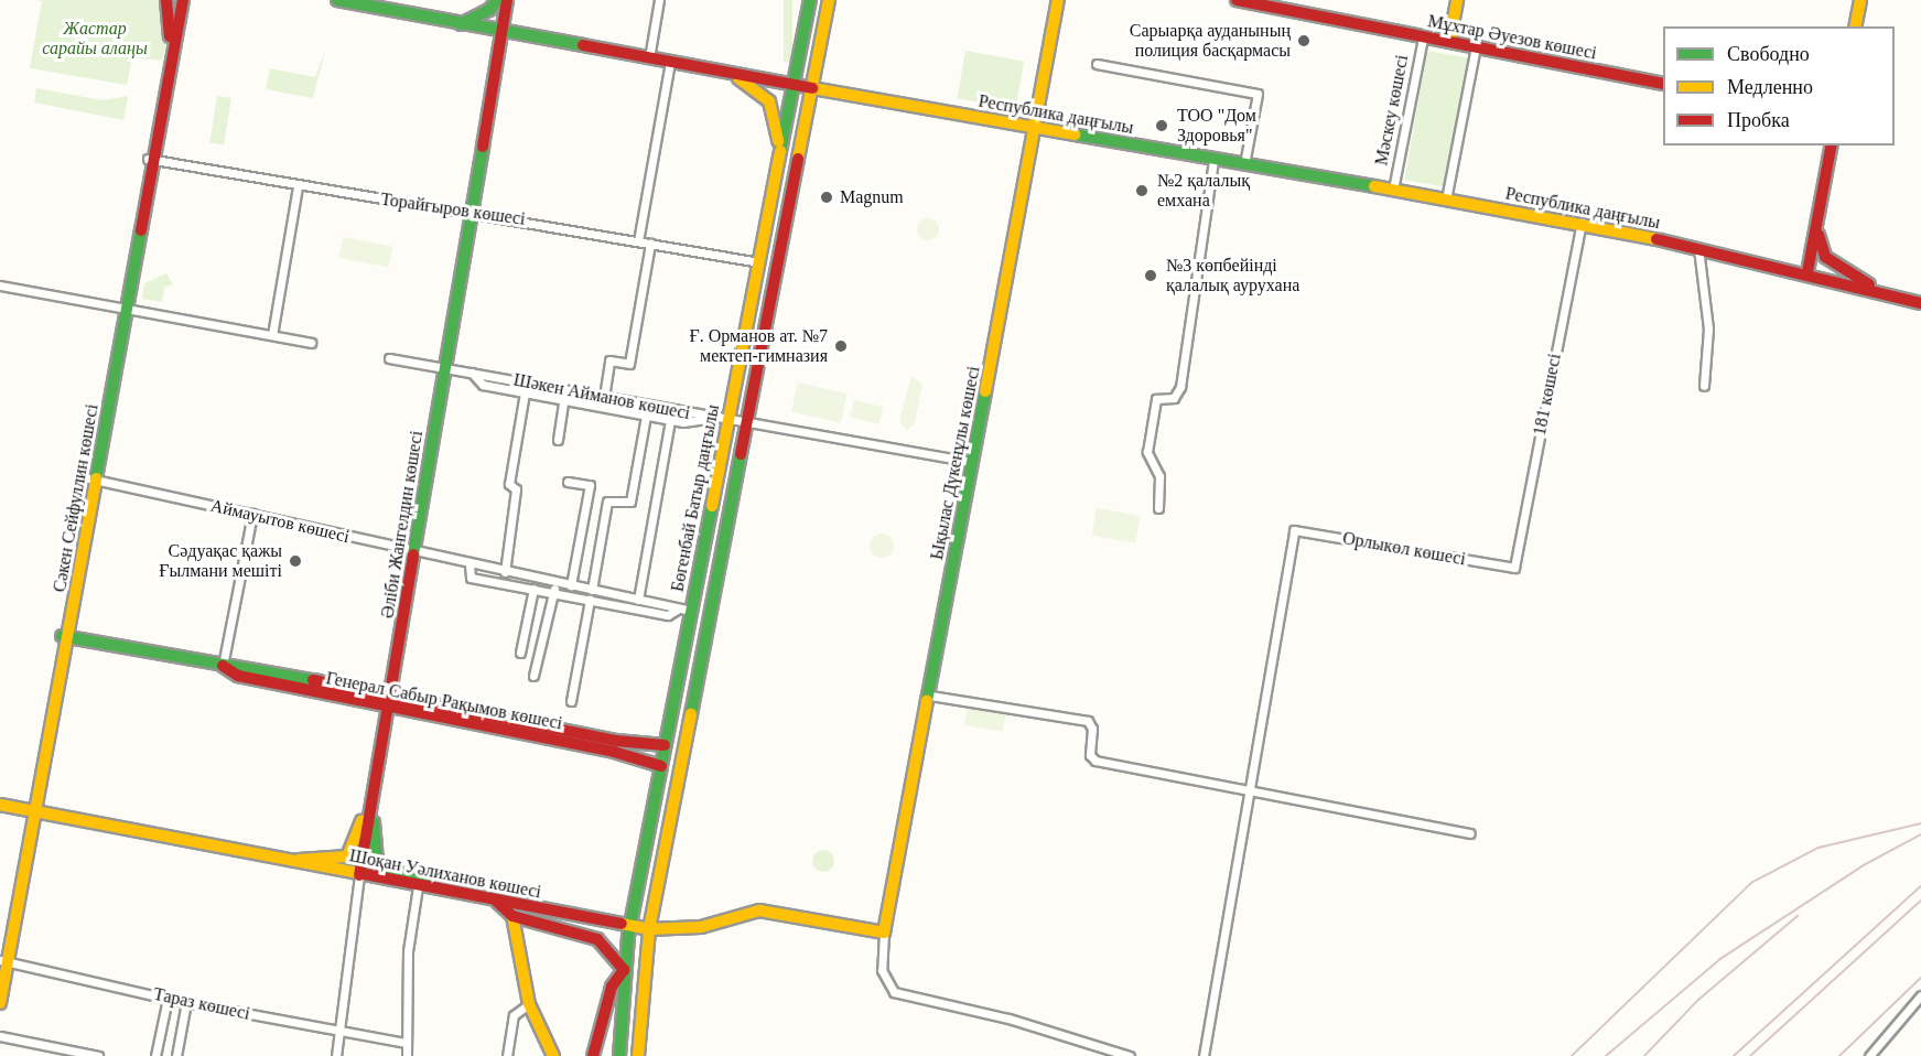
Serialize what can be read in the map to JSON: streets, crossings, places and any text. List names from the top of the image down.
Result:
{
  "streets": {
    "main road": [
      "Мұхтар Әуезов көшесі",
      "Республика даңғылы",
      "Ықылас Дүкенұлы көшесі",
      "Сәкен Сейфуллин көшесі",
      "Бөгенбай Батыр даңғылы",
      "Әліби Жангелдин көшесі",
      "Генерал Сабыр Рақымов көшесі",
      "Шоқан Уәлиханов көшесі"
    ],
    "street": [
      "Мәскеу көшесі",
      "Торайғыров көшесі",
      "181 көшесі",
      "Шәкен Айманов көшесі",
      "Аймауытов көшесі",
      "Орлыкөл көшесі",
      "Тараз көшесі"
    ]
  },
  "crossings": [
    ["Мұхтар Әуезов көшесі", "Мәскеу көшесі"],
    ["Мәскеу көшесі", "Республика даңғылы"],
    ["Республика даңғылы", "181 көшесі"],
    ["Республика даңғылы", "Ықылас Дүкенұлы көшесі"],
    ["Республика даңғылы", "Бөгенбай Батыр даңғылы"],
    ["Республика даңғылы", "Әліби Жангелдин көшесі"],
    ["Торайғыров көшесі", "Сәкен Сейфуллин көшесі"],
    ["Торайғыров көшесі", "Бөгенбай Батыр даңғылы"],
    ["Торайғыров көшесі", "Әліби Жангелдин көшесі"],
    ["181 көшесі", "Орлыкөл көшесі"],
    ["Шәкен Айманов көшесі", "Ықылас Дүкенұлы көшесі"],
    ["Шәкен Айманов көшесі", "Бөгенбай Батыр даңғылы"],
    ["Шәкен Айманов көшесі", "Әліби Жангелдин көшесі"],
    ["Ықылас Дүкенұлы көшесі", "Шоқан Уәлиханов көшесі"],
    ["Сәкен Сейфуллин көшесі", "Аймауытов көшесі"],
    ["Сәкен Сейфуллин көшесі", "Генерал Сабыр Рақымов көшесі"],
    ["Сәкен Сейфуллин көшесі", "Шоқан Уәлиханов көшесі"],
    ["Сәкен Сейфуллин көшесі", "Тараз көшесі"],
    ["Бөгенбай Батыр даңғылы", "Аймауытов көшесі"],
    ["Бөгенбай Батыр даңғылы", "Генерал Сабыр Рақымов көшесі"],
    ["Бөгенбай Батыр даңғылы", "Шоқан Уәлиханов көшесі"],
    ["Аймауытов көшесі", "Әліби Жангелдин көшесі"],
    ["Әліби Жангелдин көшесі", "Генерал Сабыр Рақымов көшесі"],
    ["Әліби Жангелдин көшесі", "Шоқан Уәлиханов көшесі"],
    ["Әліби Жангелдин көшесі", "Тараз көшесі"]
  ],
  "parks": ["Жастар сарайы алаңы"],
  "places": [
    "Сарыарқа ауданының полиция басқармасы",
    "ТОО \"Дом Здоровья\"",
    "№2 қалалық емхана",
    "Magnum",
    "№3 көпбейінді қалалық аурухана",
    "Ғ. Орманов ат. №7 мектеп-гимназия",
    "Сәдуақас қажы Ғылмани мешіті"
  ],
  "legend": ["Свободно", "Медленно", "Пробка"]
}
